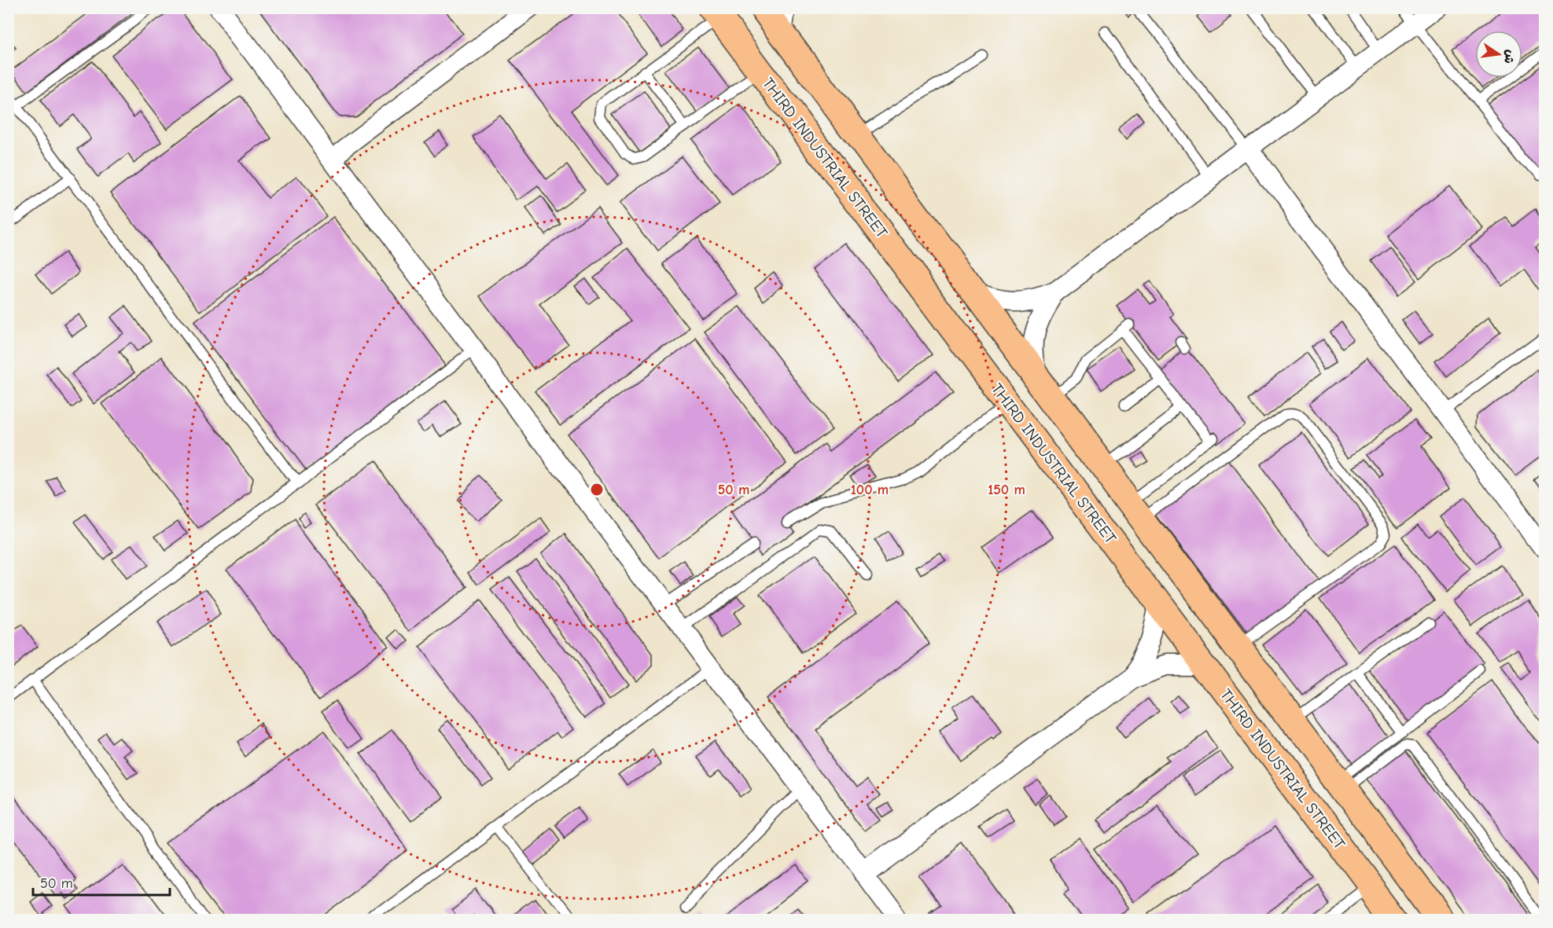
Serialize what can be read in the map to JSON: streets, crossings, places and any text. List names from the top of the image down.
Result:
{
  "streets": {
    "main road": ["THIRD INDUSTRIAL STREET"]
  },
  "scale_bar": "50 m",
  "north": "right",
  "rings": ["50 m", "100 m", "150 m"]
}
